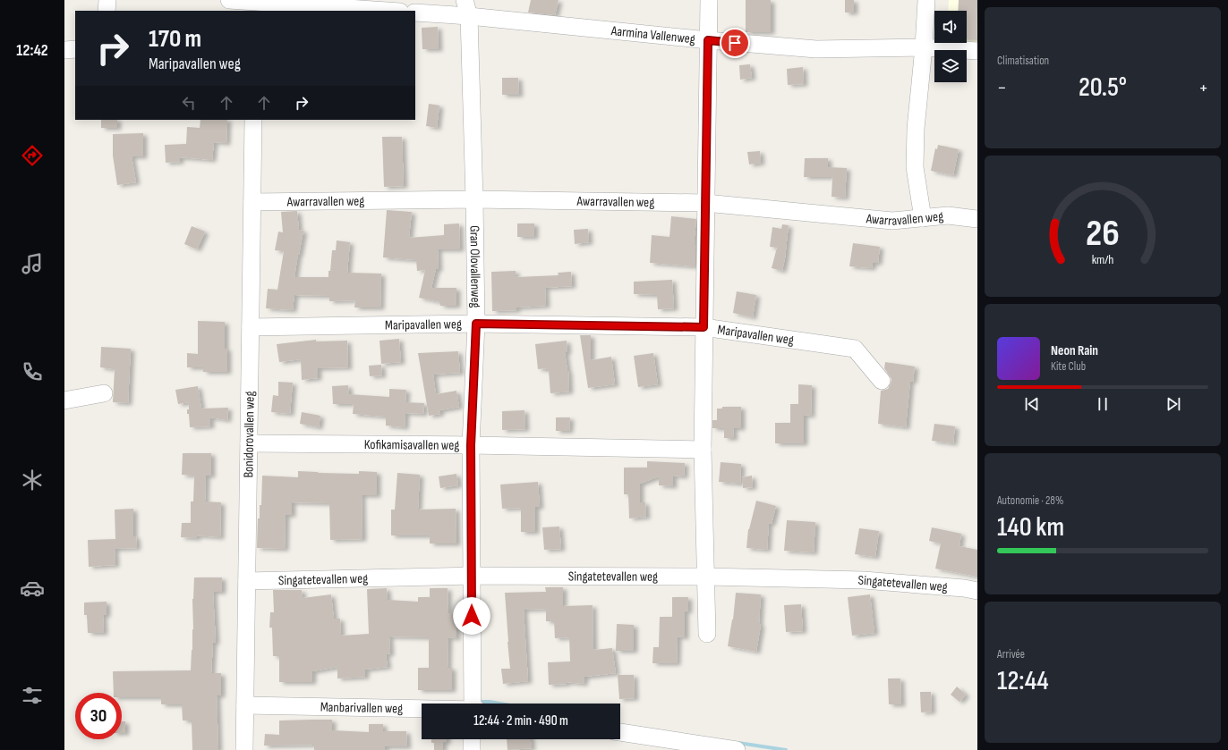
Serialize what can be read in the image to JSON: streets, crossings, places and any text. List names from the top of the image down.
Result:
{
  "streets": {
    "street": [
      "Aarmina Vallenweg",
      "Awarravallen weg",
      "Gran Olovallenweg",
      "Maripavallen weg",
      "Bonidorovallen weg",
      "Kofikamisavallen weg",
      "Singatetevallen weg",
      "Manbarivallen weg"
    ]
  },
  "crossings": [
    ["Aarmina Vallenweg", "Gran Olovallenweg"],
    ["Awarravallen weg", "Gran Olovallenweg"],
    ["Awarravallen weg", "Bonidorovallen weg"],
    ["Gran Olovallenweg", "Maripavallen weg"],
    ["Gran Olovallenweg", "Kofikamisavallen weg"],
    ["Gran Olovallenweg", "Singatetevallen weg"],
    ["Maripavallen weg", "Bonidorovallen weg"],
    ["Bonidorovallen weg", "Kofikamisavallen weg"],
    ["Bonidorovallen weg", "Singatetevallen weg"],
    ["Bonidorovallen weg", "Manbarivallen weg"]
  ],
  "page": {
    "tabs": "12:42",
    "tile": [
      "Climatisation",
      ["Autonomie · 28%", "140 km"],
      ["Arrivée", "12:44"]
    ],
    "turn": ["170 m", "Maripavallen weg"],
    "heat": ["−", "20.5°", "+"],
    "song": ["Neon Rain", "Kite Club"],
    "limit": "30",
    "trip": "12:44 · 2 min · 490 m",
    "gauge": ["26", "km/h"]
  }
}
